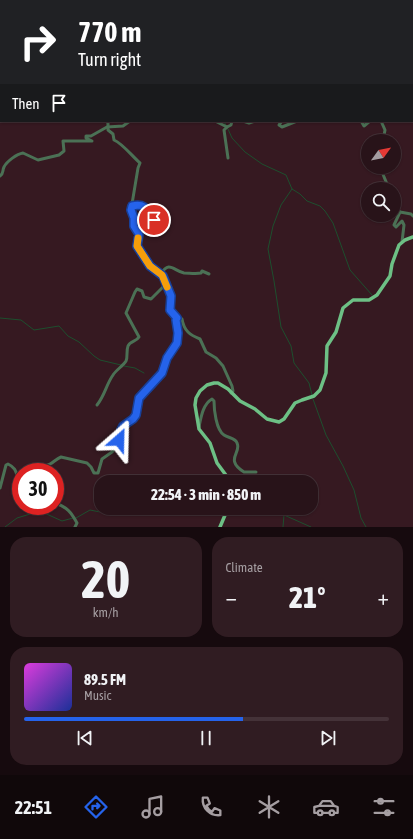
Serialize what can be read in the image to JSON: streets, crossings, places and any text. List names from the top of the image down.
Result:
{
  "north": "top right",
  "page": {
    "turn": ["770 m", "Turn right"],
    "then": "Then",
    "limit": "30",
    "trip": "22:54 · 3 min · 850 m",
    "tile": [
      ["20", "km/h"],
      "Climate"
    ],
    "heat": ["−", "21°", "+"],
    "song": ["89.5 FM", "Music"],
    "tabs": "22:51"
  }
}
